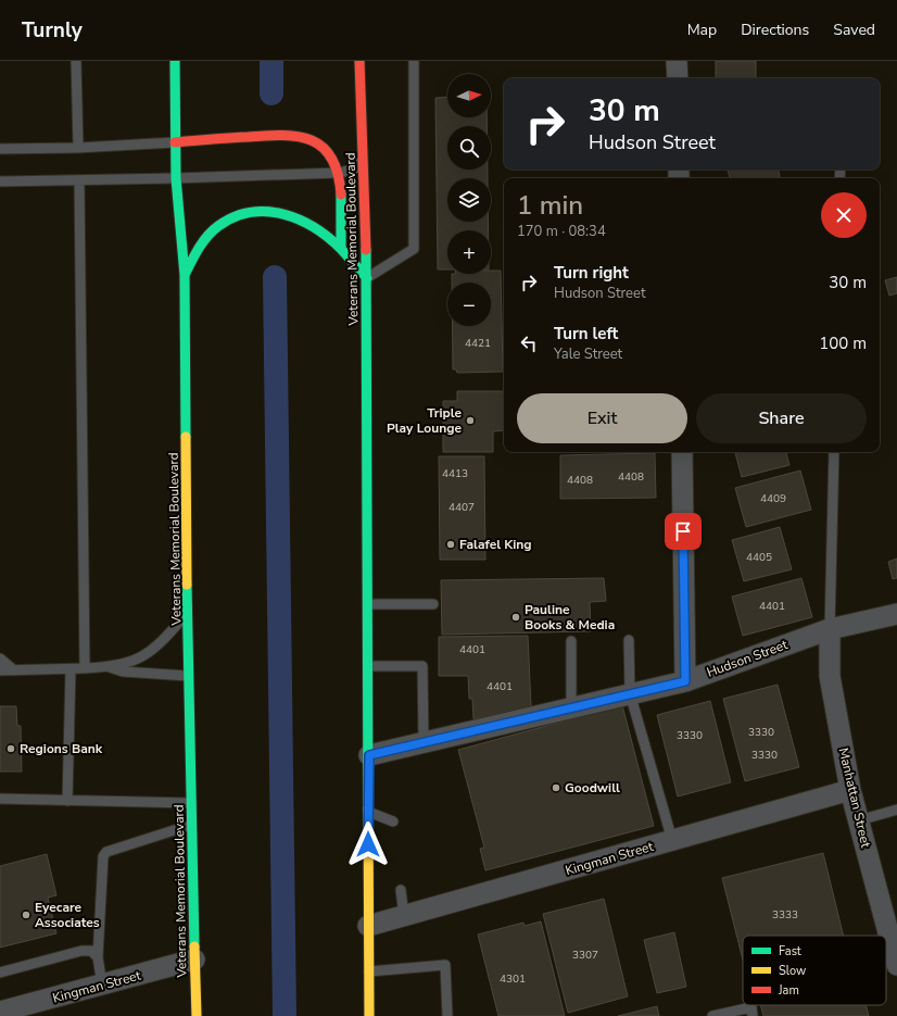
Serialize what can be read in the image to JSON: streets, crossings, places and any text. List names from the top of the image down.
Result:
{
  "streets": {
    "main road": ["Veterans Memorial Boulevard"],
    "street": ["Hudson Street", "Manhattan Street", "Kingman Street"]
  },
  "crossings": [
    ["Veterans Memorial Boulevard", "Hudson Street"],
    ["Veterans Memorial Boulevard", "Kingman Street"],
    ["Hudson Street", "Manhattan Street"],
    ["Manhattan Street", "Kingman Street"]
  ],
  "places": [
    "Triple Play Lounge",
    "Falafel King",
    "Pauline Books & Media",
    "Regions Bank",
    "Goodwill",
    "Eyecare Associates"
  ],
  "house_numbers": [
    "4421",
    "4413",
    "4408",
    "4408",
    "4409",
    "4407",
    "4405",
    "4401",
    "4401",
    "4401",
    "3330",
    "3330",
    "3330",
    "3333",
    "3307",
    "4301"
  ],
  "legend": ["Fast", "Slow", "Jam"],
  "north": "right",
  "page": {
    "header": "Turnly",
    "nav": ["Map", "Directions", "Saved"],
    "map_buttons": ["+", "−"],
    "turn": ["30 m", "Hudson Street"],
    "heading": ["1 min", "170 m · 08:34"],
    "list": [
      {
        "name": "Turn right",
        "note": "Hudson Street",
        "value": "30 m"
      },
      {
        "name": "Turn left",
        "note": "Yale Street",
        "value": "100 m"
      }
    ],
    "buttons": ["Exit", "Share"]
  }
}
